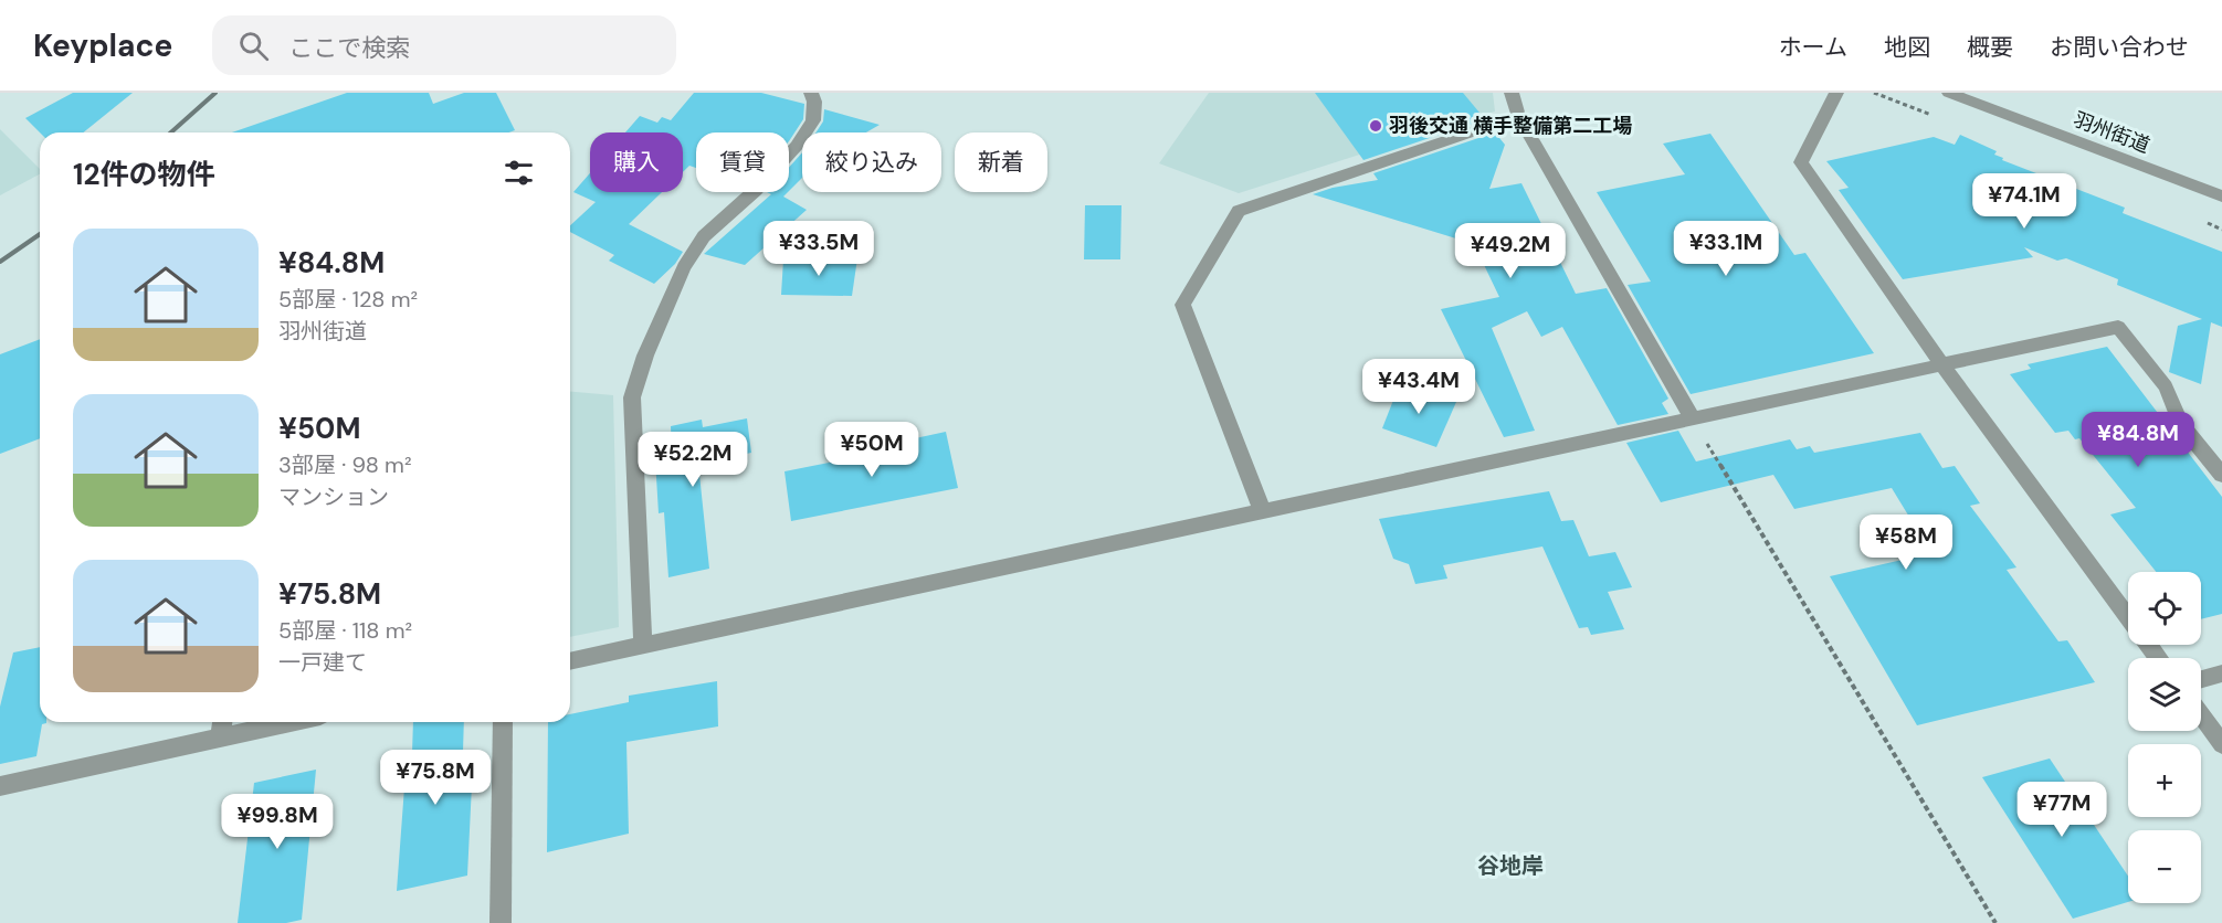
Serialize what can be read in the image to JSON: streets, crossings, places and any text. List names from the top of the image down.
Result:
{
  "streets": {
    "street": ["羽州街道"]
  },
  "districts": ["谷地岸"],
  "places": ["羽後交通 横手整備第二工場"],
  "page": {
    "header": "Keyplace",
    "search": "ここで検索",
    "nav": [
      "ホーム",
      "地図",
      "概要",
      "お問い合わせ"
    ],
    "chip": [
      "購入",
      "賃貸",
      "絞り込み",
      "新着"
    ],
    "heading": "12件の物件",
    "price": [
      "¥74.1M",
      "¥33.5M",
      "¥33.1M",
      "¥49.2M",
      "¥43.4M",
      "¥84.8M",
      "¥50M",
      "¥52.2M",
      "¥58M",
      "¥75.8M",
      "¥77M",
      "¥99.8M"
    ],
    "list": [
      {
        "name": "¥84.8M",
        "note": "5部屋 · 128 m² · 羽州街道"
      },
      {
        "name": "¥50M",
        "note": "3部屋 · 98 m² · マンション"
      },
      {
        "name": "¥75.8M",
        "note": "5部屋 · 118 m² · 一戸建て"
      }
    ],
    "map_buttons": ["+", "−"]
  }
}
